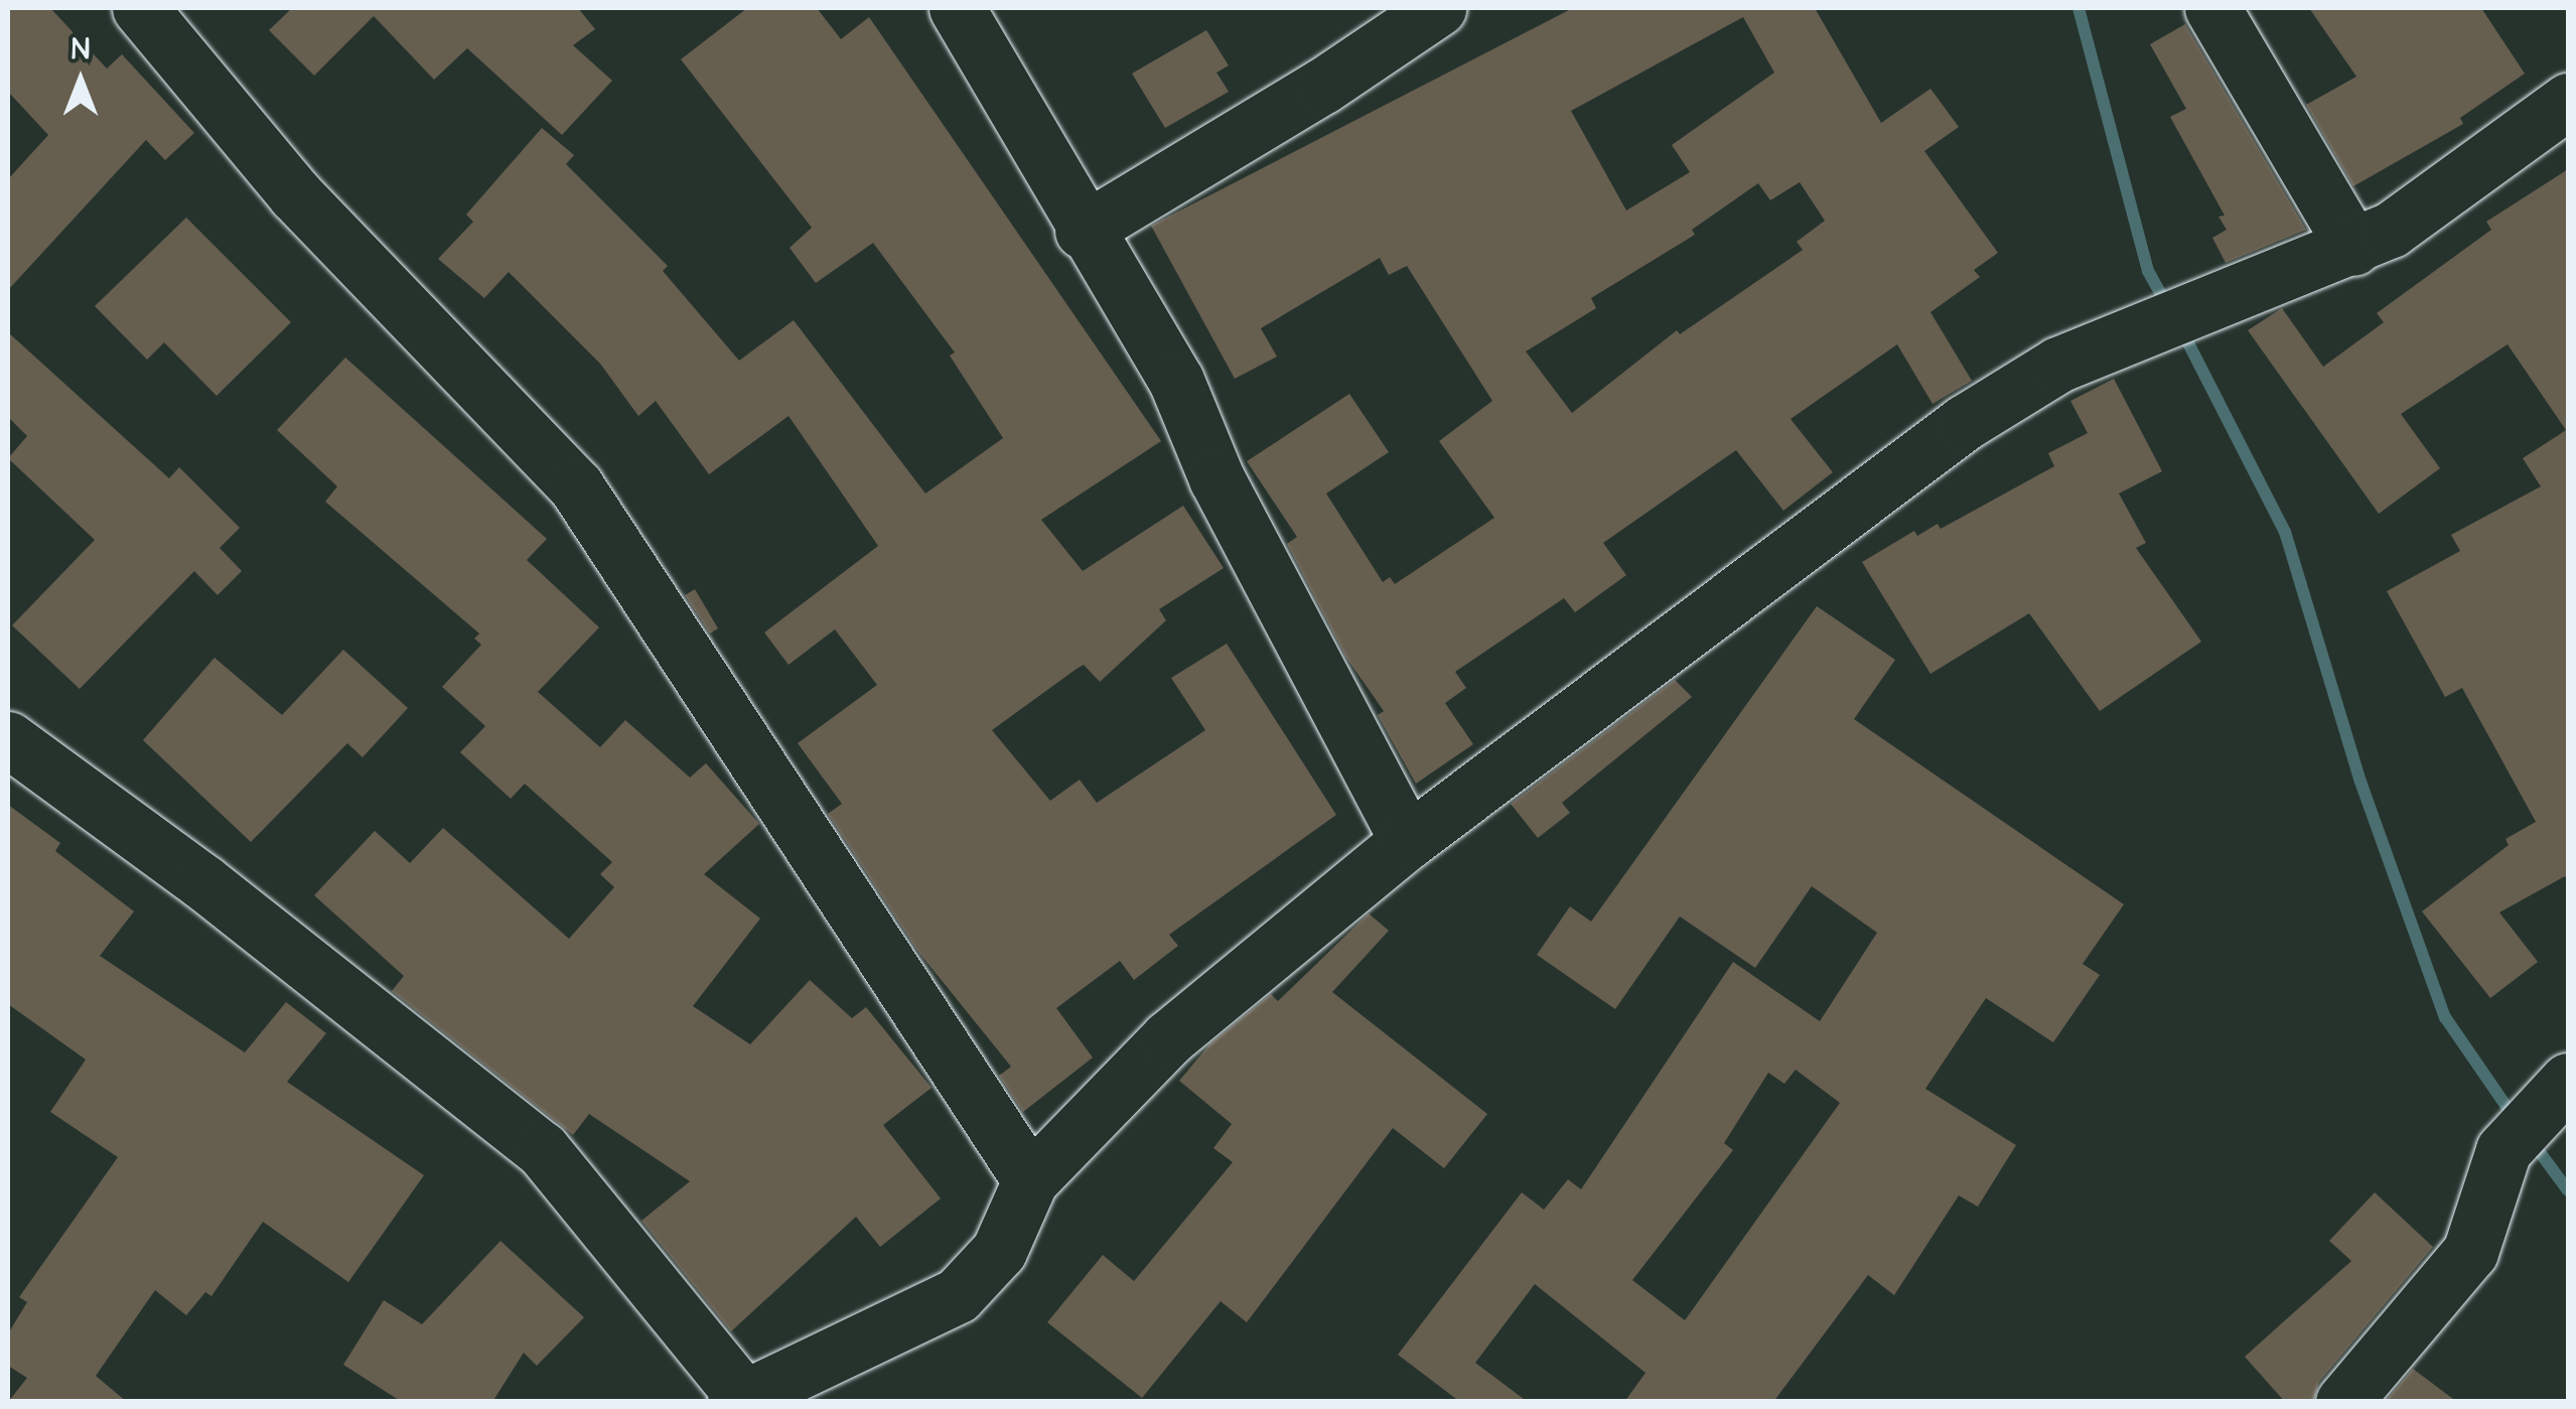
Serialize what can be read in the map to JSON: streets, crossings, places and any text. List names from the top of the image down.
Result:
{
  "north": "top"
}
